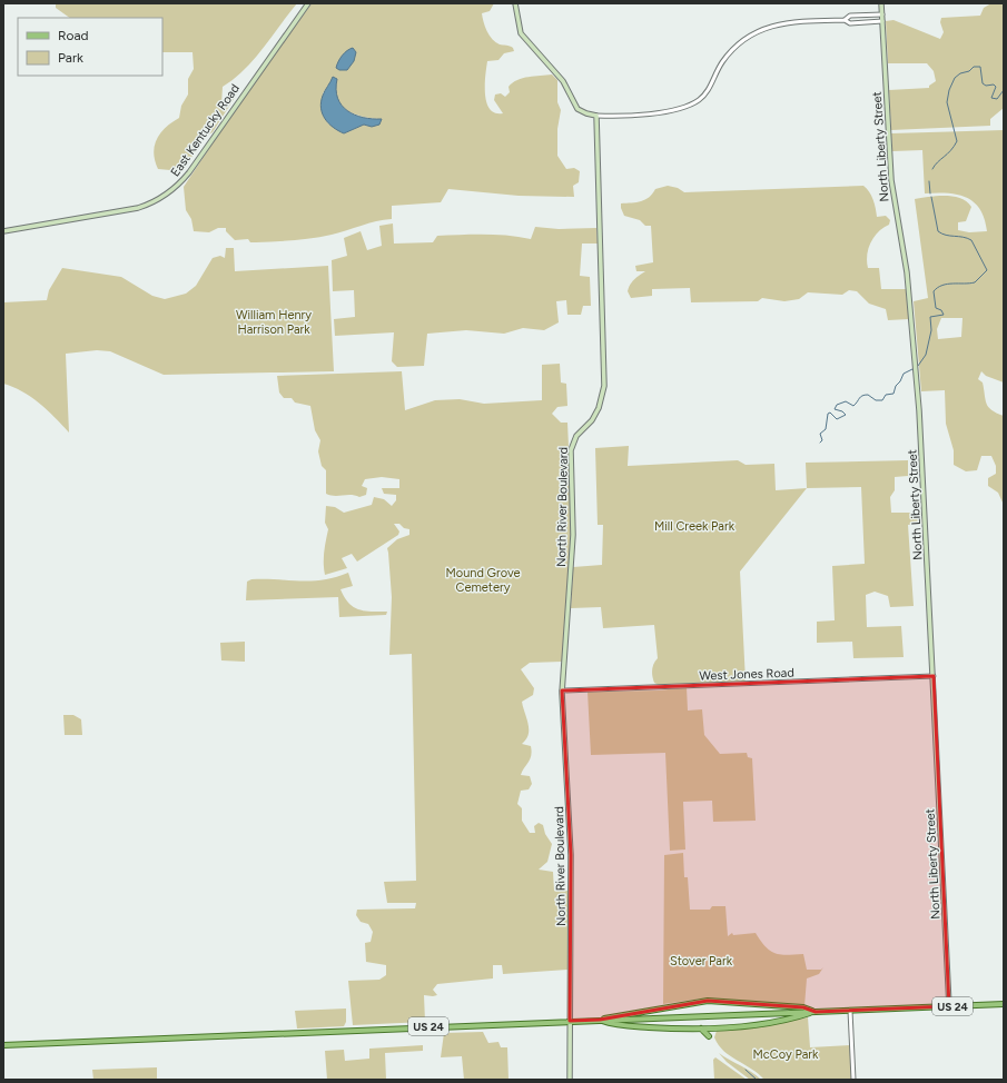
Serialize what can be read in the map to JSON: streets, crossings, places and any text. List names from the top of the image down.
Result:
{
  "streets": {
    "main road": [
      "East Kentucky Road",
      "North Liberty Street",
      "North River Boulevard",
      "US 24"
    ],
    "street": ["West Jones Road"]
  },
  "crossings": [
    ["North Liberty Street", "West Jones Road"],
    ["North Liberty Street", "US 24"],
    ["North River Boulevard", "West Jones Road"],
    ["North River Boulevard", "US 24"]
  ],
  "parks": [
    "William Henry Harrison Park",
    "Mill Creek Park",
    "Mound Grove Cemetery",
    "Stover Park",
    "McCoy Park"
  ],
  "legend": ["Road", "Park"]
}
